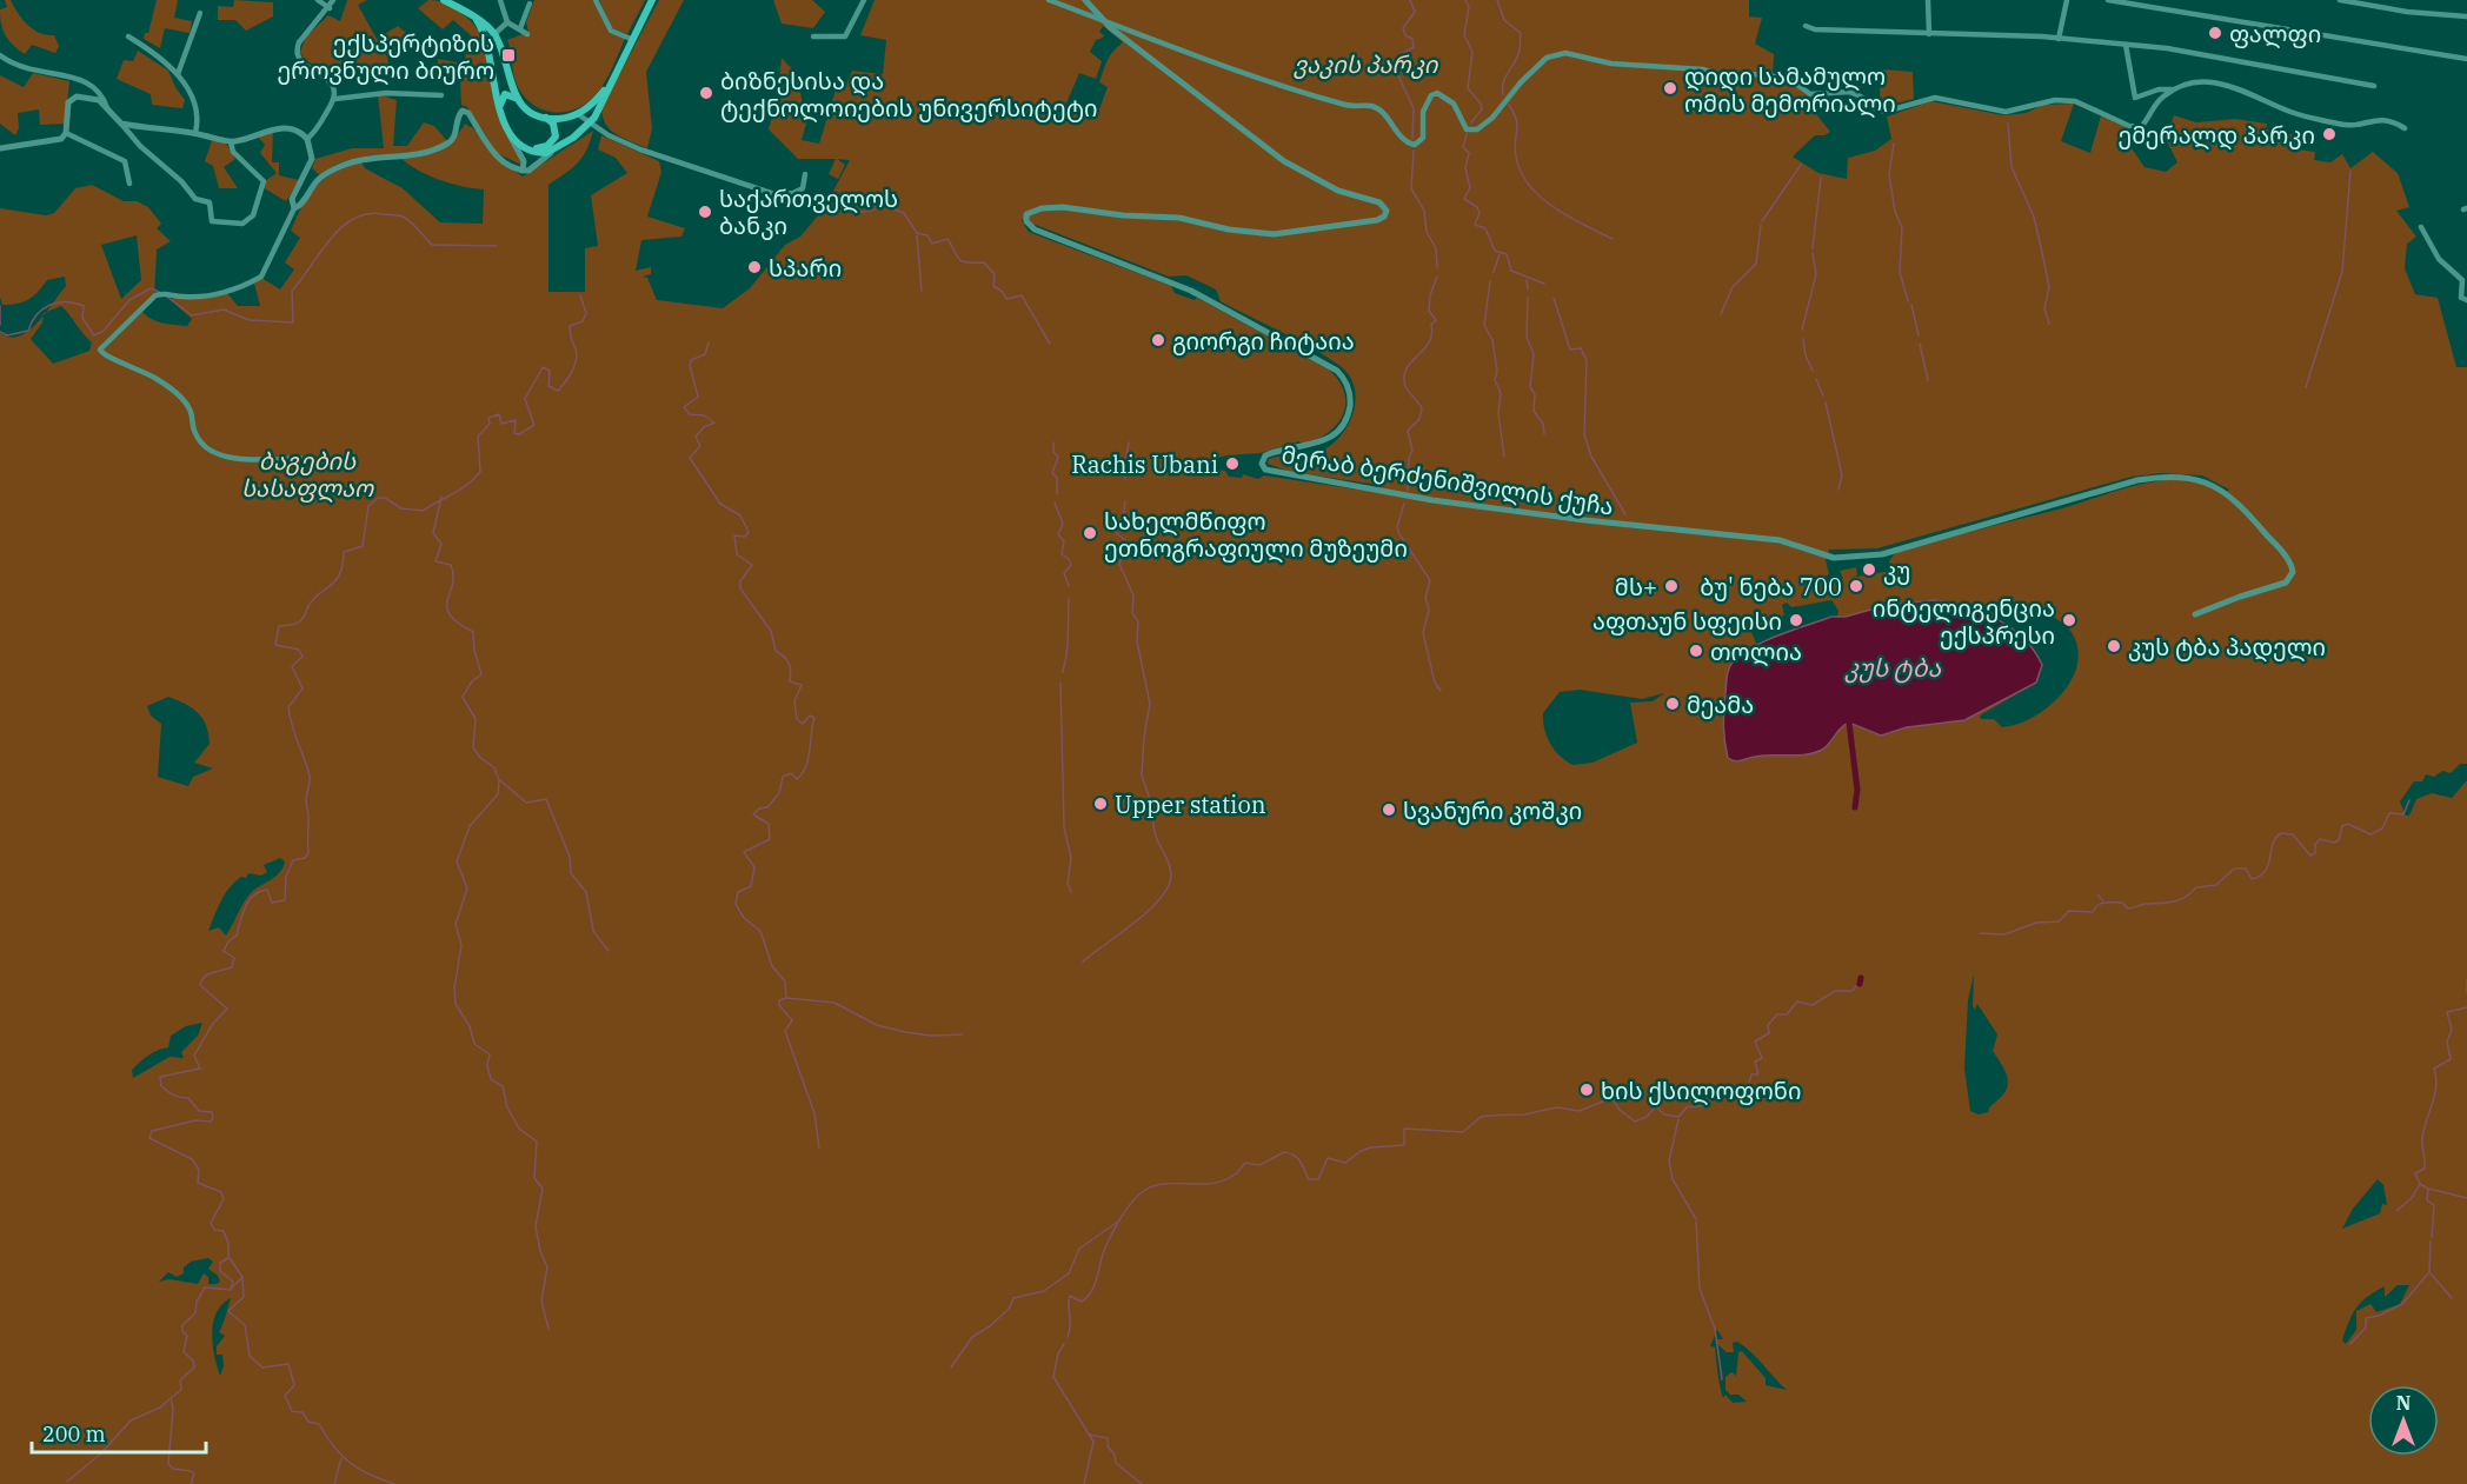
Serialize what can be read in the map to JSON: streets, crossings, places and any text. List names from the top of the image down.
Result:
{
  "streets": {
    "street": ["მერაბ ბერძენიშვილის ქუჩა"]
  },
  "water": ["კუს ტბა"],
  "parks": ["ვაკის პარკი", "ბაგების სასაფლაო"],
  "places": {
    "other": [
      "ფალფი",
      "დიდი სამამულო ომის მემორიალი",
      "ბიზნესისა და ტექნოლოიების უნივერსიტეტი",
      "ემერალდ პარკი",
      "საქართველოს ბანკი",
      "სპარი",
      "გიორგი ჩიტაია",
      "Rachis Ubani",
      "სახელმწიფო ეთნოგრაფიული მუზეუმი",
      "კუ",
      "მს+",
      "ბუ' ნება 700",
      "აფთაუნ სფეისი",
      "ინტელიგენცია ექსპრესი",
      "კუს ტბა პადელი",
      "თოლია",
      "მეამა",
      "Upper station",
      "სვანური კოშკი",
      "ხის ქსილოფონი"
    ],
    "transit": ["ექსპერტიზის ეროვნული ბიურო"]
  },
  "scale_bar": "200 m",
  "north": "top"
}
